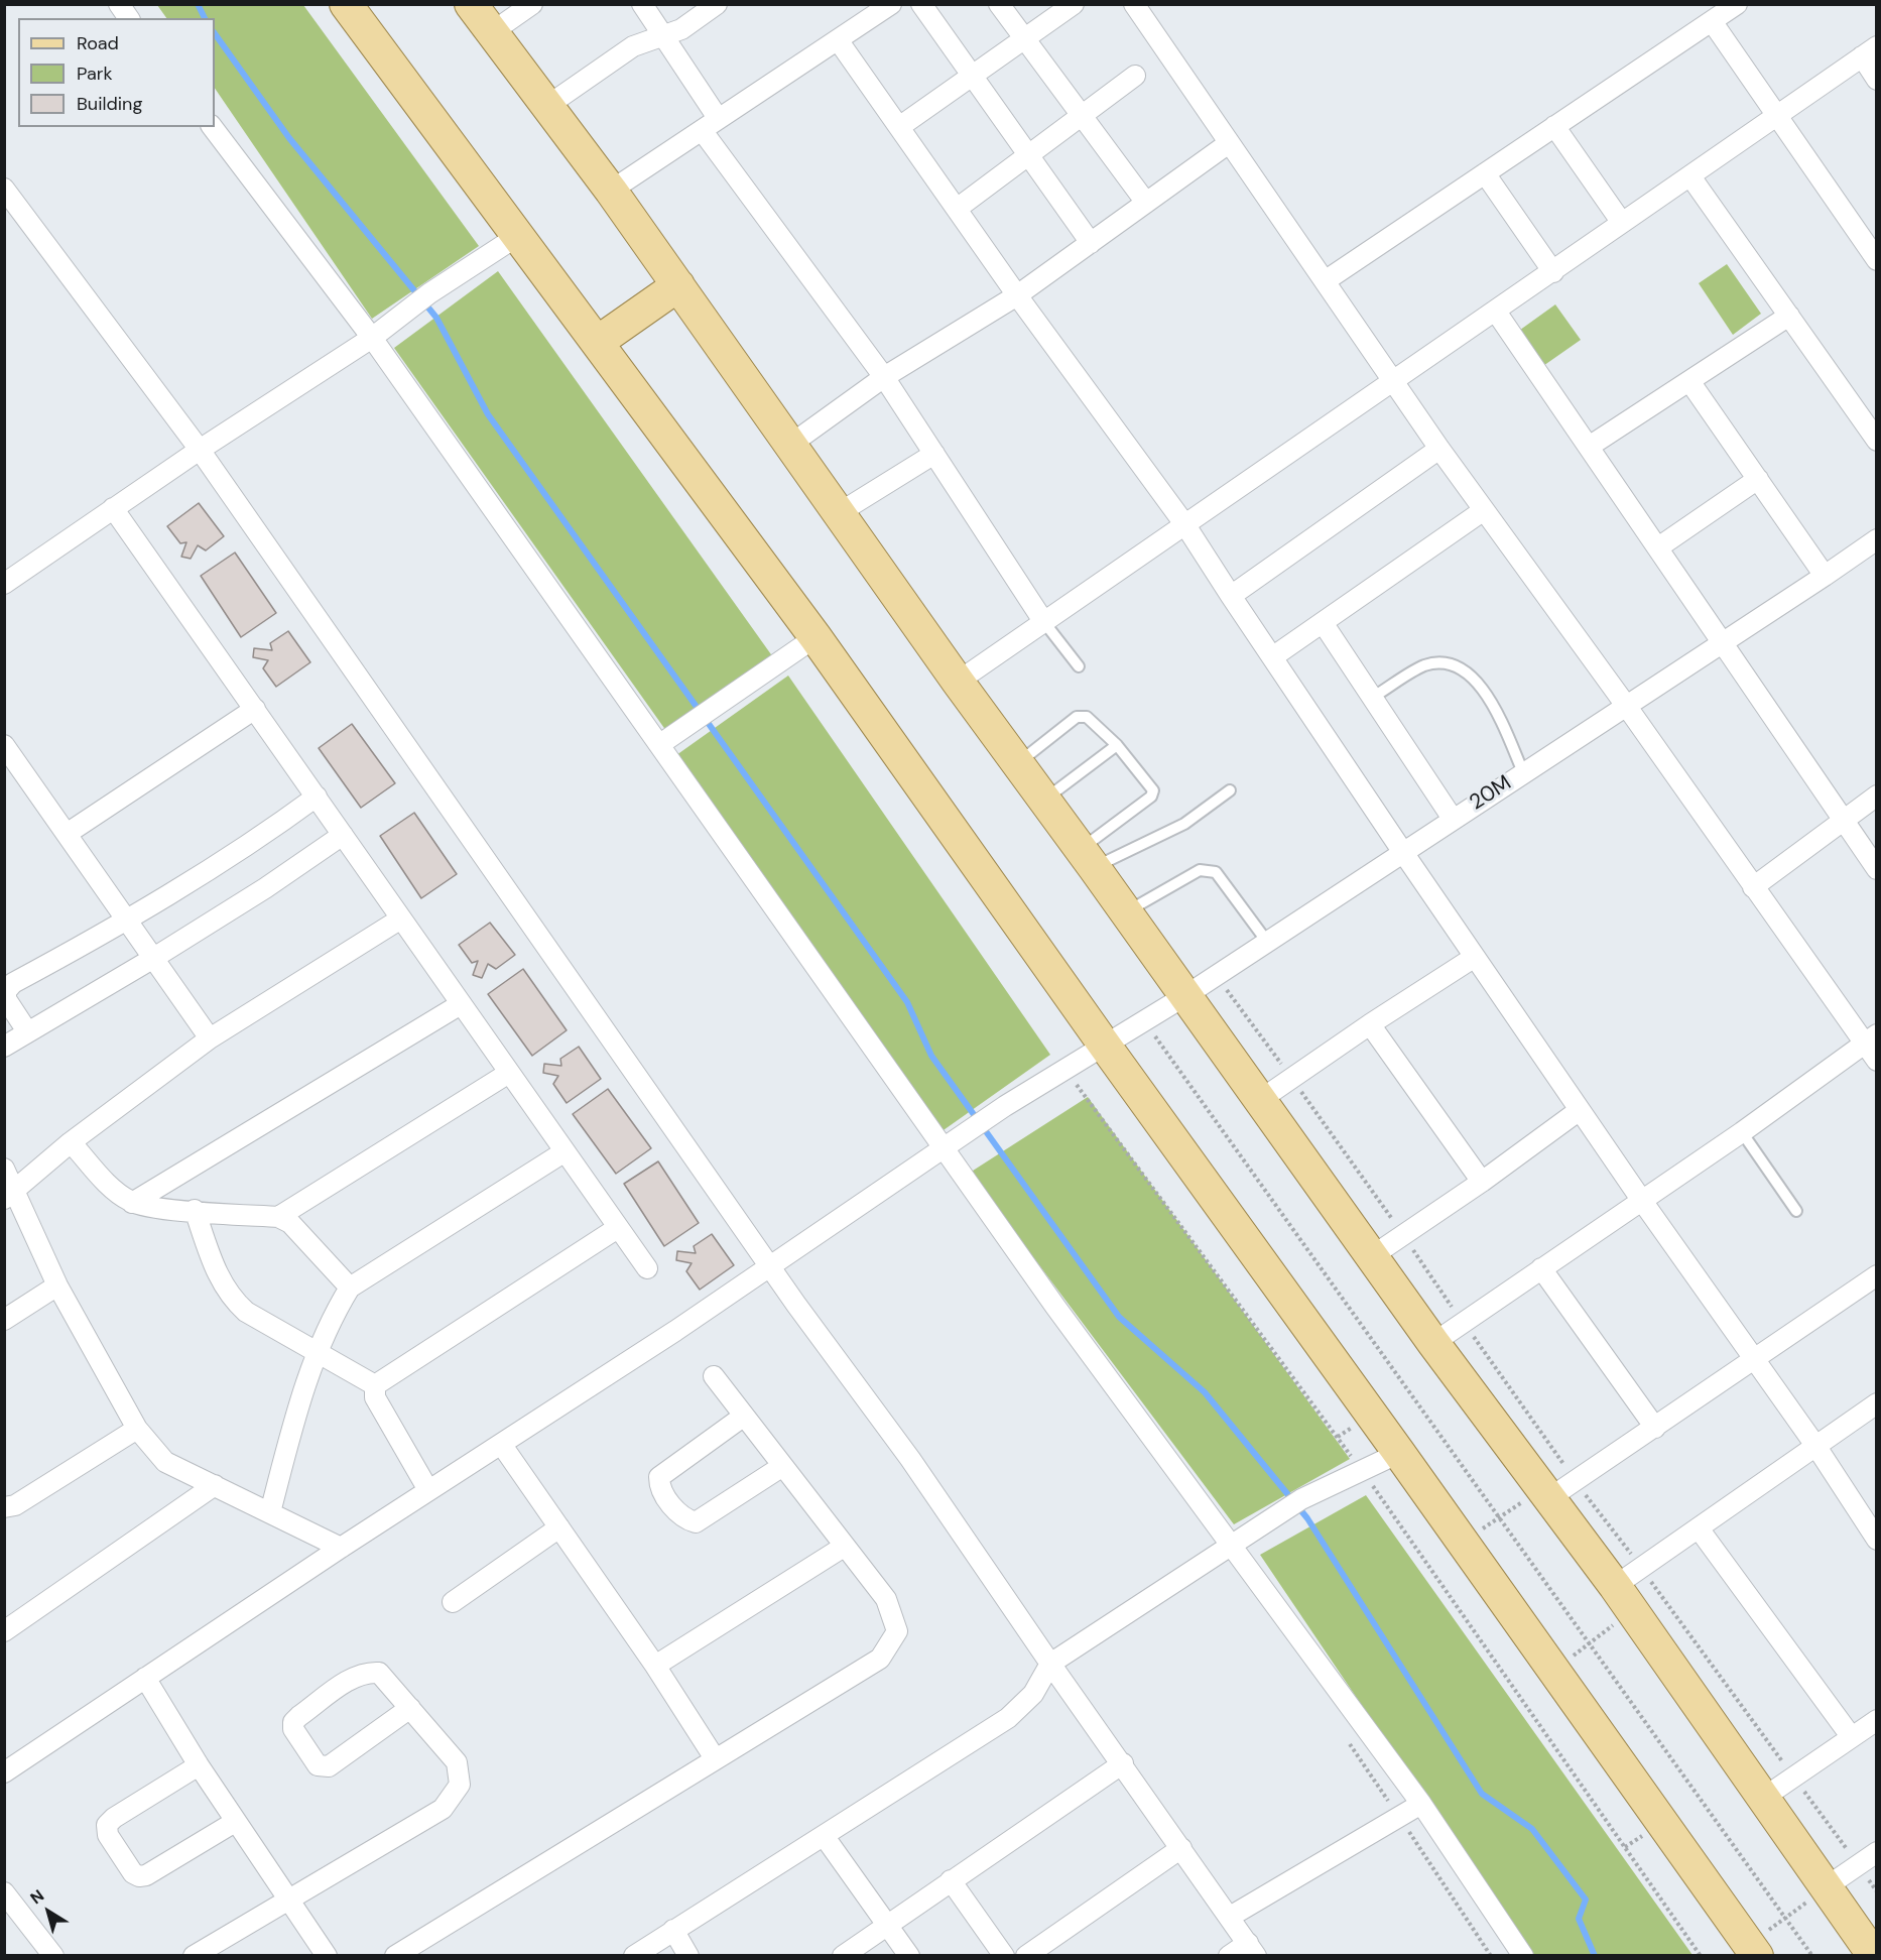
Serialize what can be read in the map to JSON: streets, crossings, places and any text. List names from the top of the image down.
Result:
{
  "streets": {
    "street": ["20M"]
  },
  "legend": ["Road", "Park", "Building"],
  "north": "top left"
}
